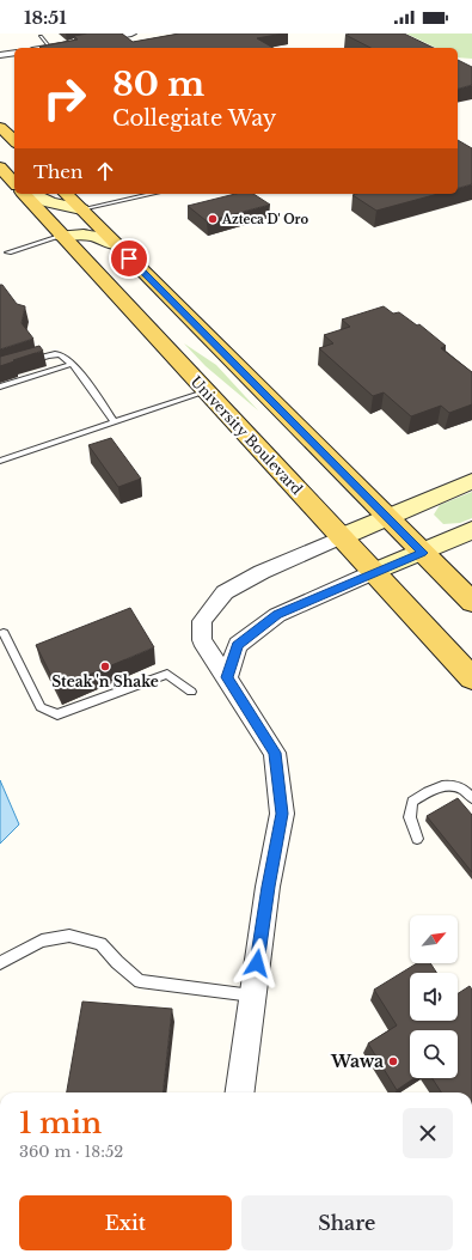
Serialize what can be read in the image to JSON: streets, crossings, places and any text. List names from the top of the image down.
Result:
{
  "streets": {
    "main road": ["University Boulevard"]
  },
  "places": ["Azteca D' Oro", "Steak 'n Shake", "Wawa"],
  "north": "top right",
  "page": {
    "status": "18:51",
    "turn": ["80 m", "Collegiate Way"],
    "then": "Then",
    "heading": ["1 min", "360 m · 18:52"],
    "buttons": ["Exit", "Share"]
  }
}
